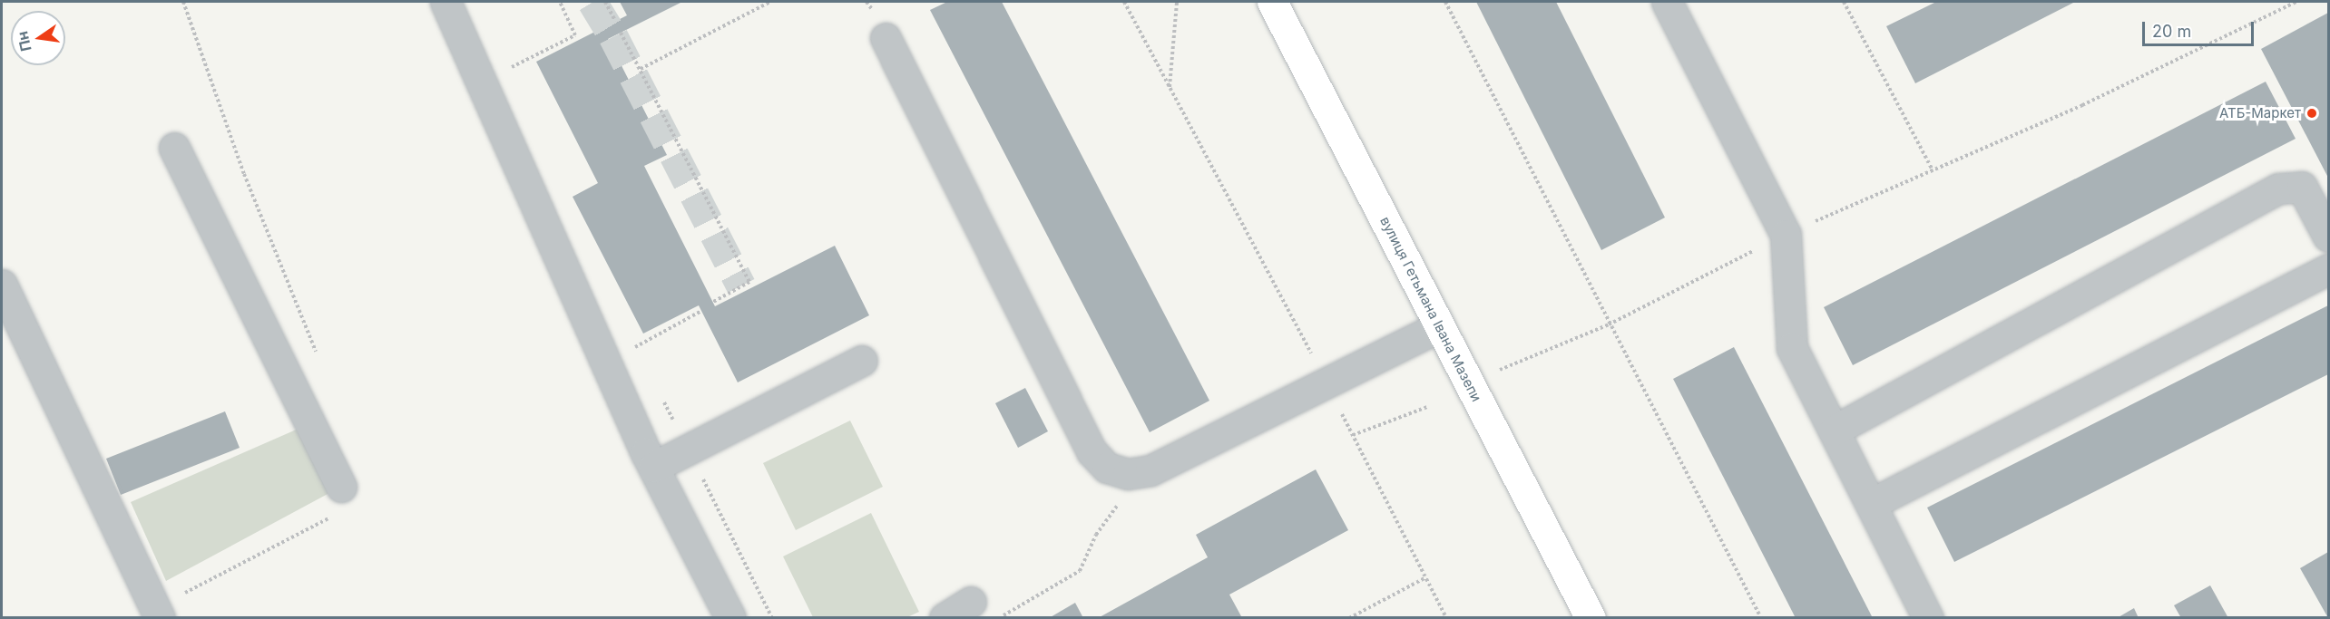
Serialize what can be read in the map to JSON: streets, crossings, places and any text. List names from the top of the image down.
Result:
{
  "streets": {
    "main road": ["вулиця Гетьмана Івана Мазепи"]
  },
  "places": ["АТБ-Маркет"],
  "scale_bar": "20 m",
  "north": "left"
}
